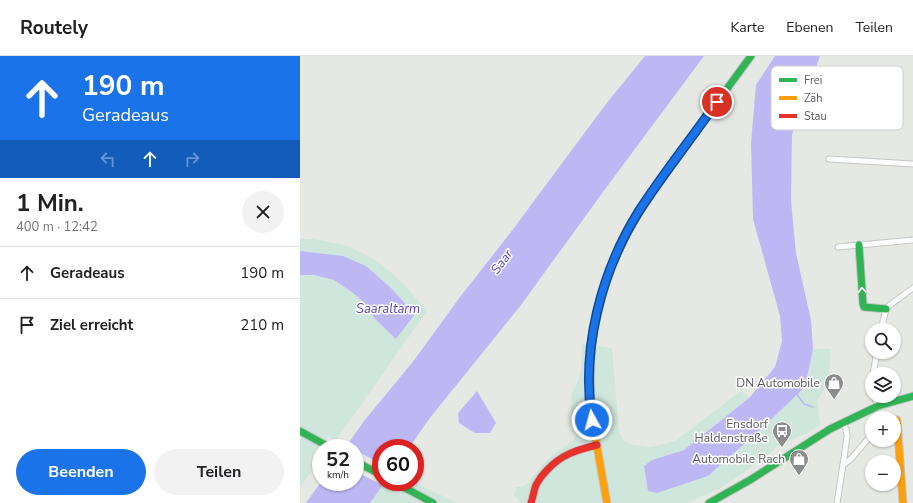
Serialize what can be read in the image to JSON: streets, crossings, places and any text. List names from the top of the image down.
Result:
{
  "water": ["Saar", "Saaraltarm"],
  "places": {
    "shop": ["DN Automobile", "Automobile Rach"],
    "bus stop": ["Ensdorf Haldenstraße"]
  },
  "legend": ["Frei", "Zäh", "Stau"],
  "page": {
    "header": "Routely",
    "nav": ["Karte", "Ebenen", "Teilen"],
    "turn": ["190 m", "Geradeaus"],
    "heading": ["1 Min.", "400 m · 12:42"],
    "list": [
      {
        "name": "Geradeaus",
        "value": "190 m"
      },
      {
        "name": "Ziel erreicht",
        "value": "210 m"
      }
    ],
    "map_buttons": ["+", "−"],
    "speed": "52 km/h",
    "limit": "60",
    "buttons": ["Beenden", "Teilen"]
  }
}
